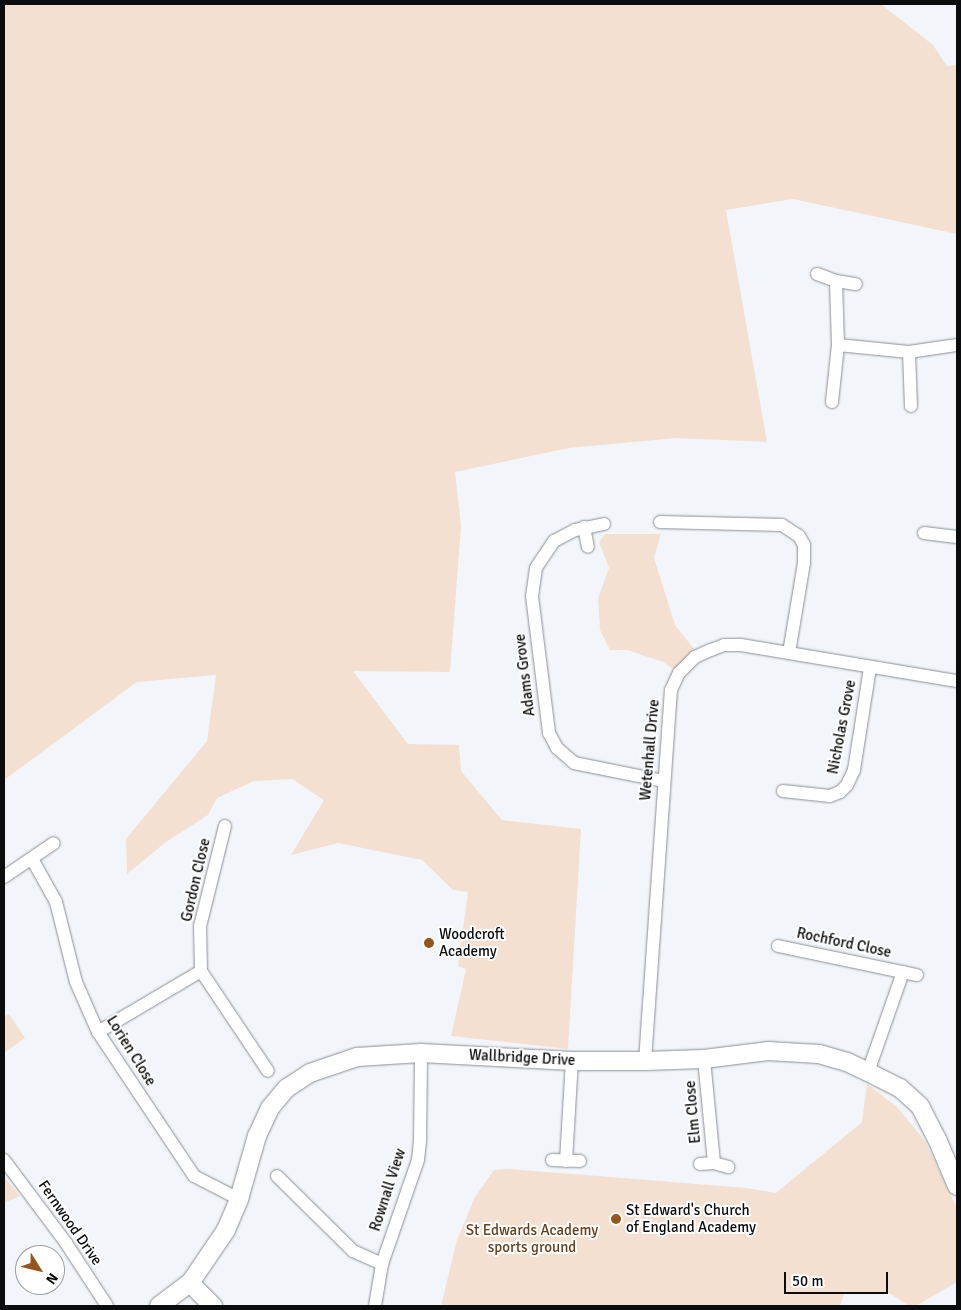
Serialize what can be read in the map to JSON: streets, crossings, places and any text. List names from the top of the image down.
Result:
{
  "streets": {
    "street": [
      "Adams Grove",
      "Nicholas Grove",
      "Wetenhall Drive",
      "Gordon Close",
      "Rochford Close",
      "Lorien Close",
      "Wallbridge Drive",
      "Elm Close",
      "Rownall View",
      "Fernwood Drive"
    ]
  },
  "crossings": [
    ["Adams Grove", "Wetenhall Drive"],
    ["Nicholas Grove", "Wetenhall Drive"],
    ["Wetenhall Drive", "Wallbridge Drive"],
    ["Rochford Close", "Wallbridge Drive"],
    ["Lorien Close", "Wallbridge Drive"],
    ["Wallbridge Drive", "Elm Close"],
    ["Wallbridge Drive", "Rownall View"]
  ],
  "parks": ["St Edwards Academy sports ground"],
  "places": ["Woodcroft Academy", "St Edward's Church of England Academy"],
  "scale_bar": "50 m",
  "north": "bottom right"
}
